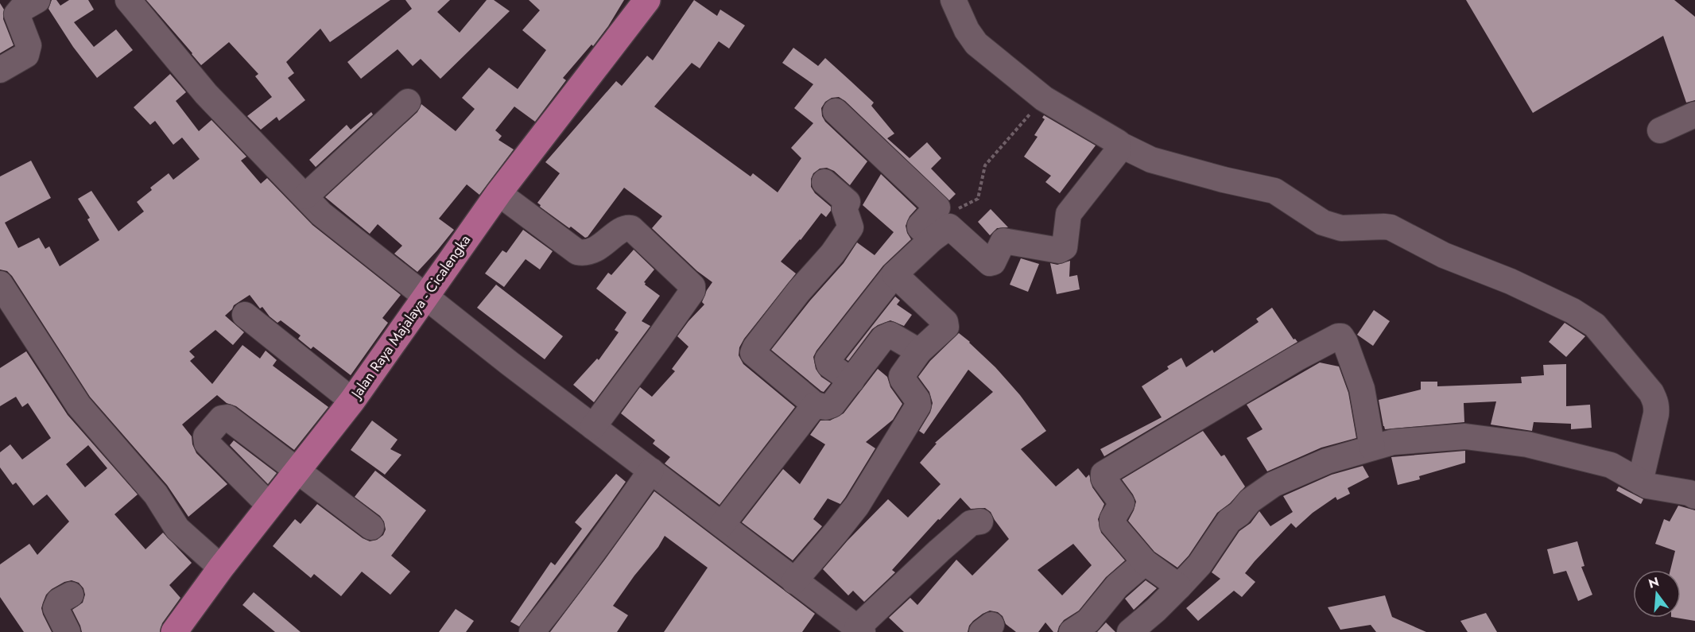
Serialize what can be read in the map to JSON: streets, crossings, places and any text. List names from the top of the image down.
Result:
{
  "streets": {
    "main road": ["Jalan Raya Majalaya - Cicalengka"]
  },
  "north": "top"
}
